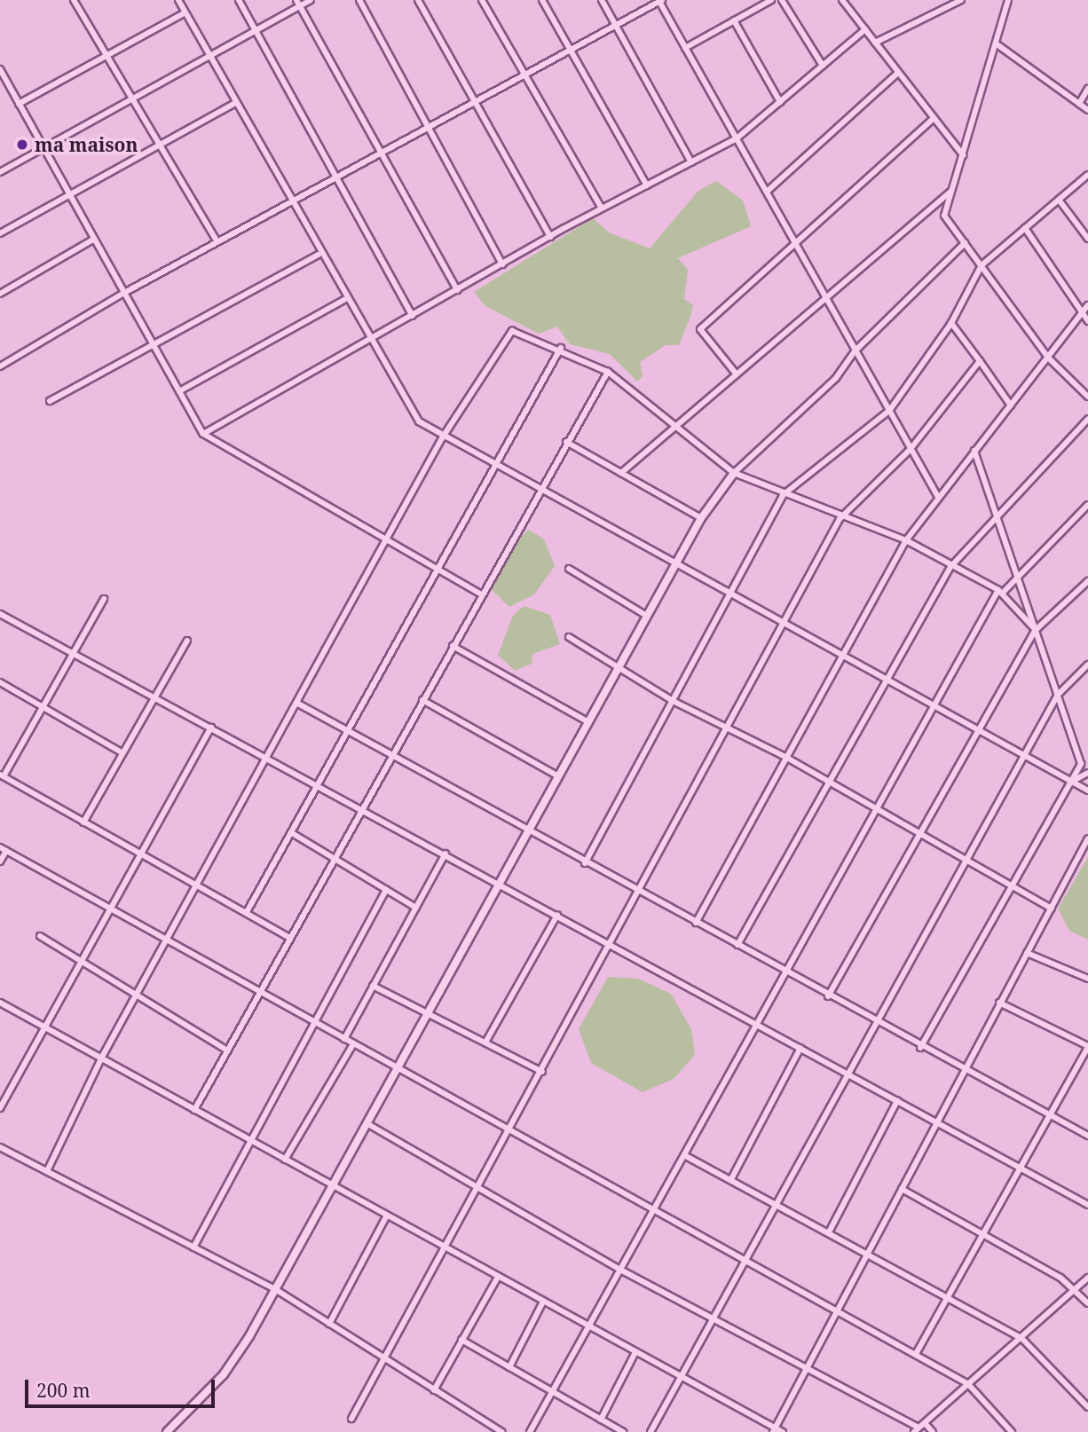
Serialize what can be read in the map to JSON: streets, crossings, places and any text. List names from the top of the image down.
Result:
{
  "places": ["ma maison"],
  "scale_bar": "200 m"
}
